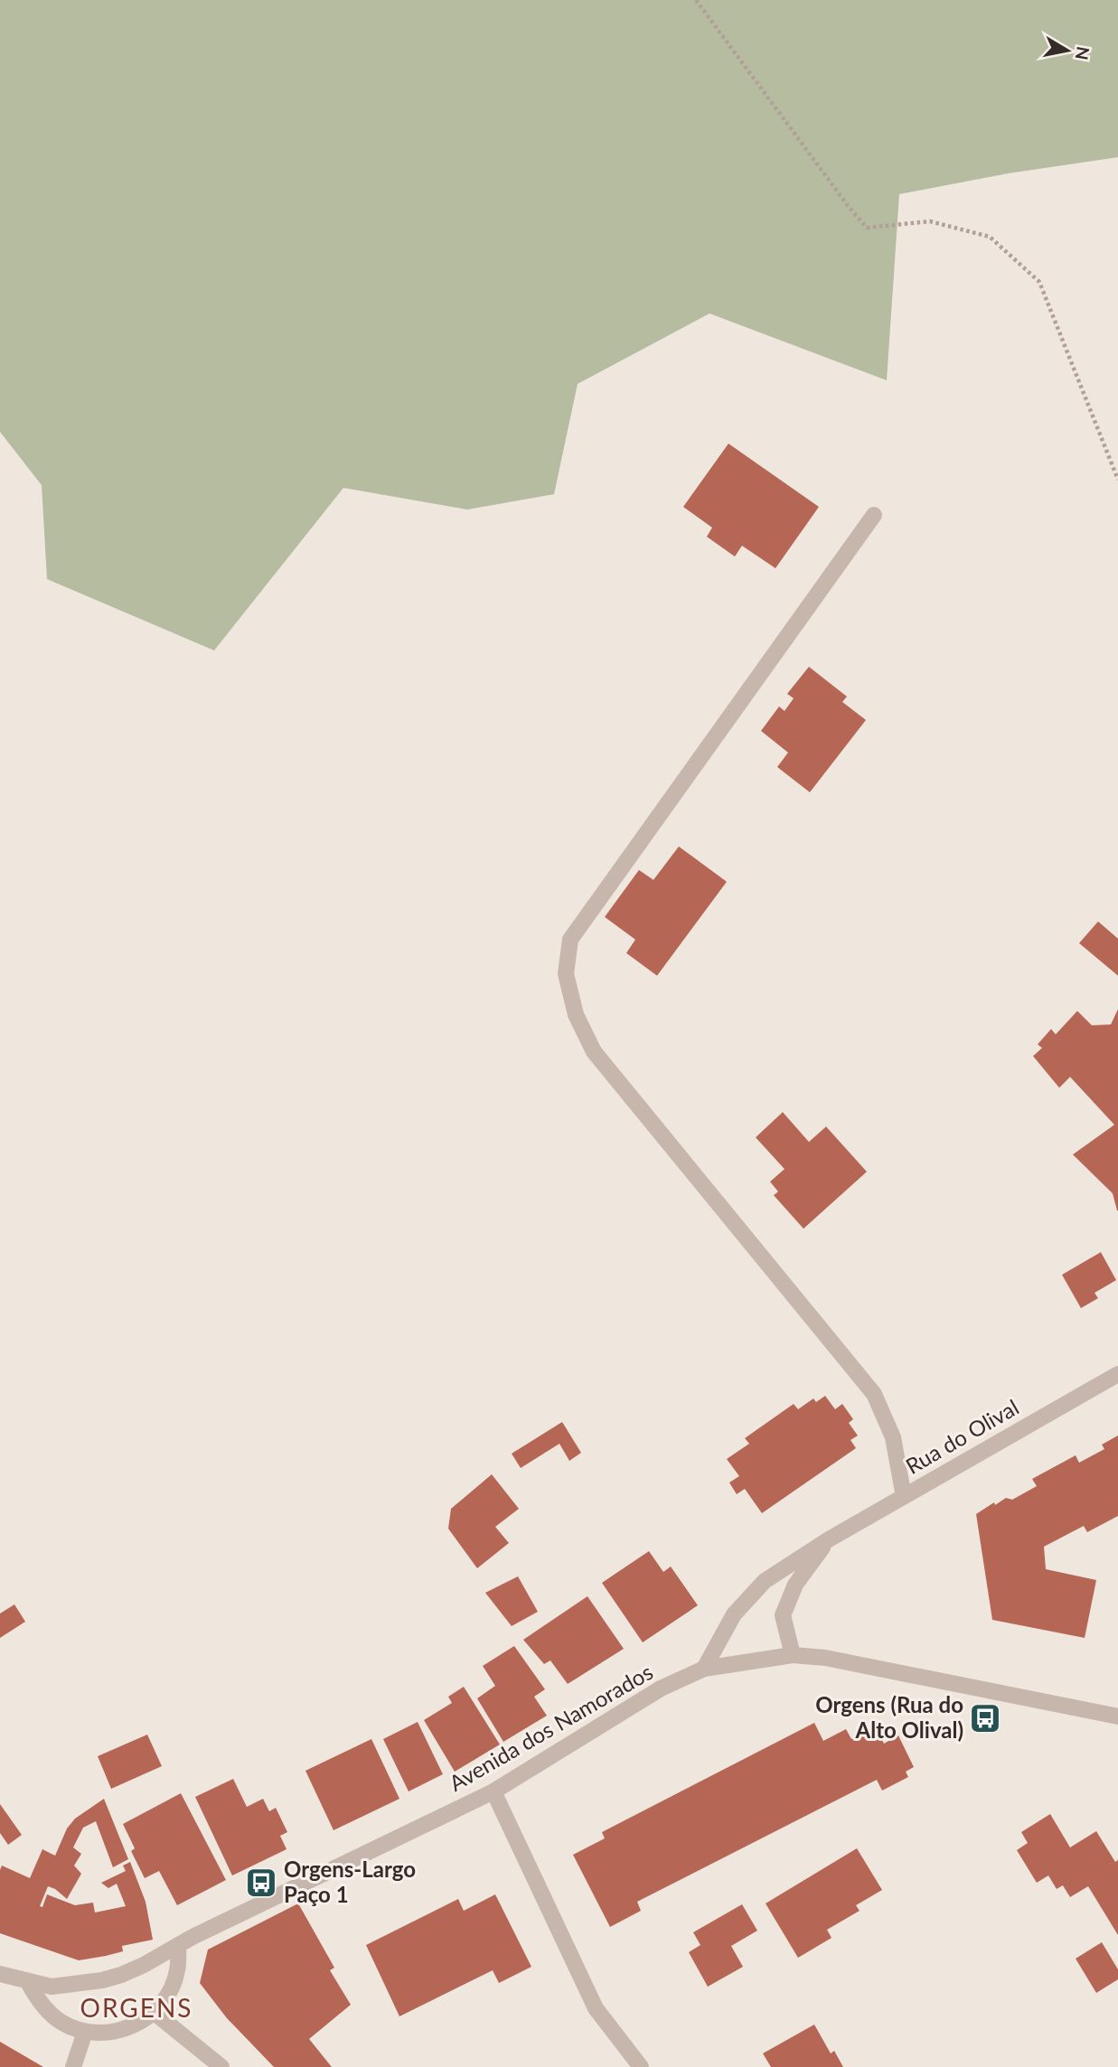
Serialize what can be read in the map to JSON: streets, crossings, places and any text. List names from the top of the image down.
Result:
{
  "streets": {
    "street": ["Rua do Olival", "Avenida dos Namorados"]
  },
  "crossings": [
    ["Rua do Olival", "Avenida dos Namorados"]
  ],
  "districts": ["ORGENS"],
  "places": {
    "bus stop": ["Orgens (Rua do Alto Olival)", "Orgens-Largo Paço 1"]
  },
  "north": "right"
}
